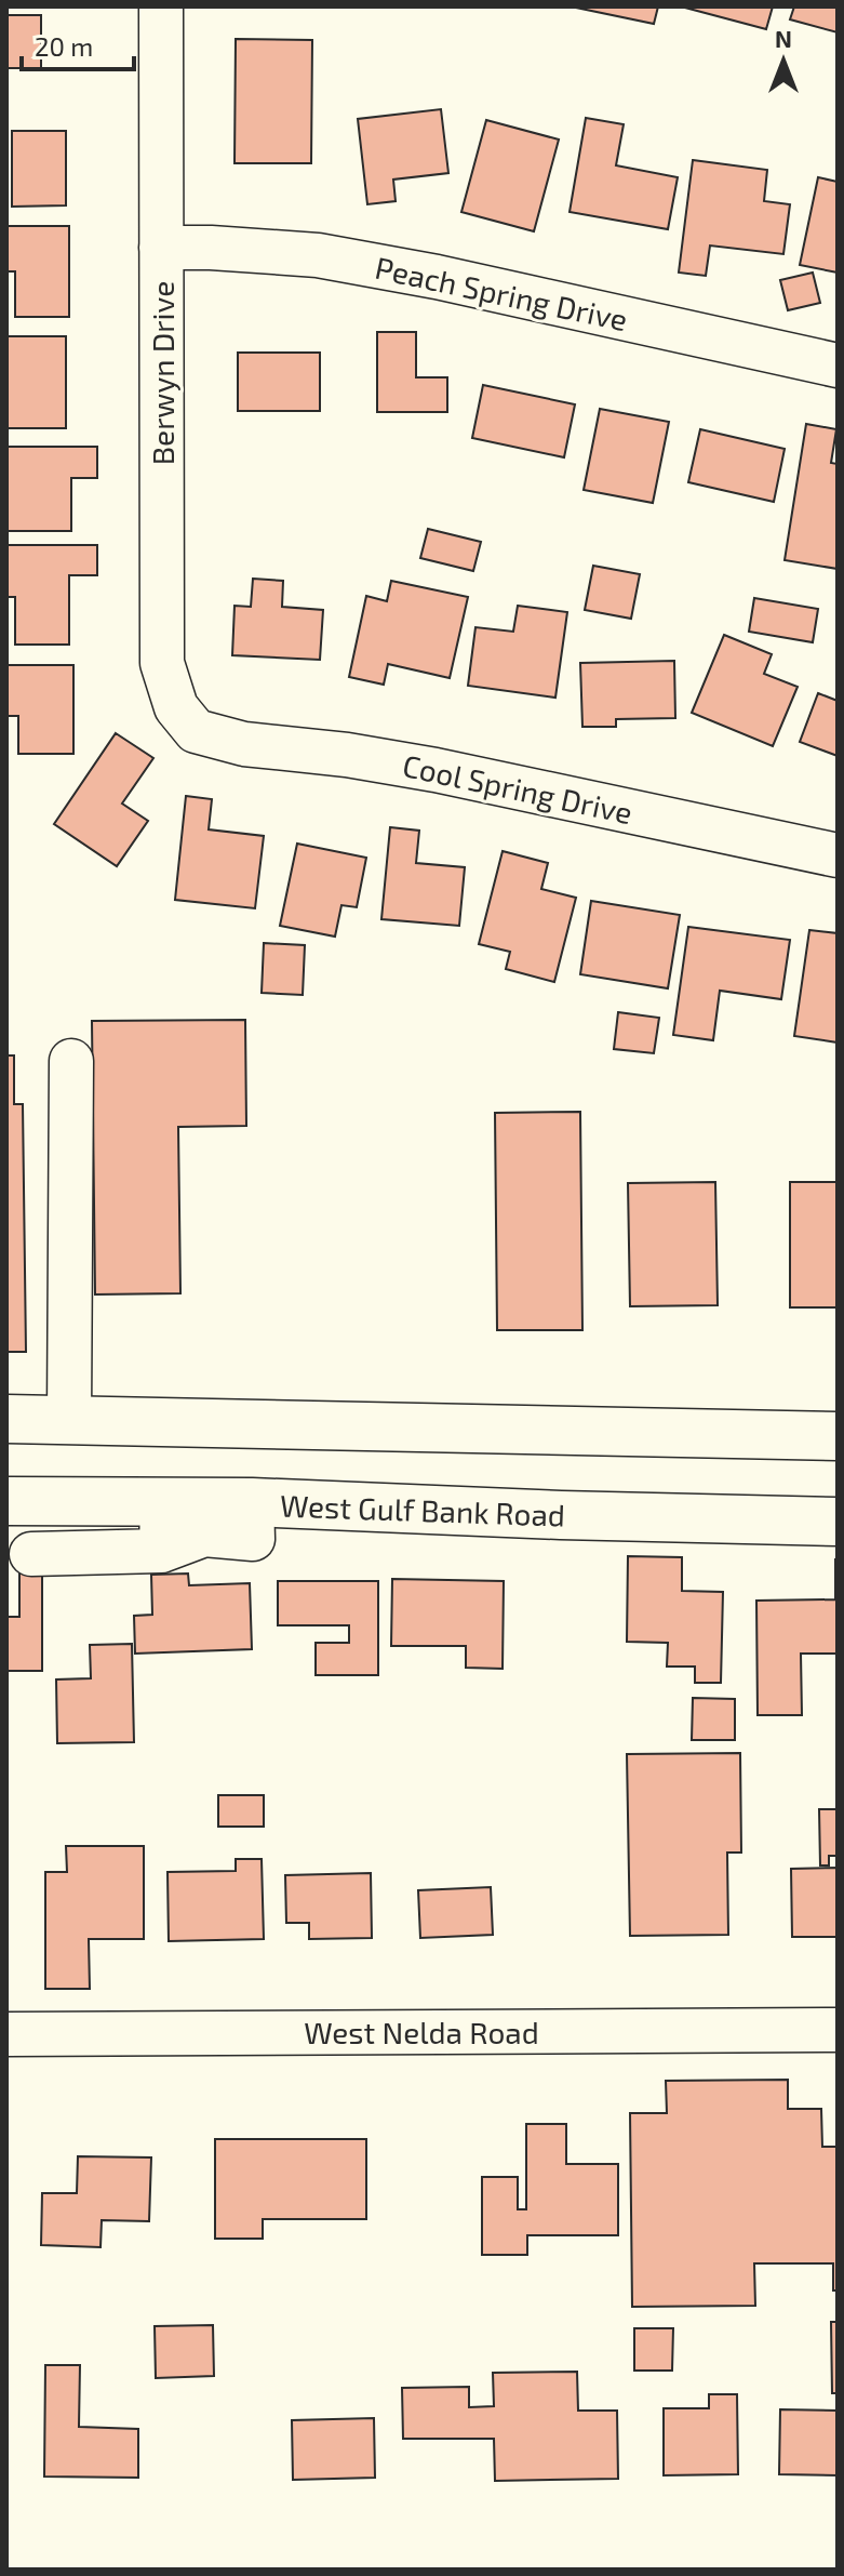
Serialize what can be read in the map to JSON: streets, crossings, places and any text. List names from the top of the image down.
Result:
{
  "streets": {
    "main road": ["West Gulf Bank Road"],
    "street": [
      "Peach Spring Drive",
      "Berwyn Drive",
      "Cool Spring Drive",
      "West Nelda Road"
    ]
  },
  "crossings": [
    ["Peach Spring Drive", "Berwyn Drive"],
    ["Berwyn Drive", "Cool Spring Drive"]
  ],
  "scale_bar": "20 m",
  "north": "top"
}
